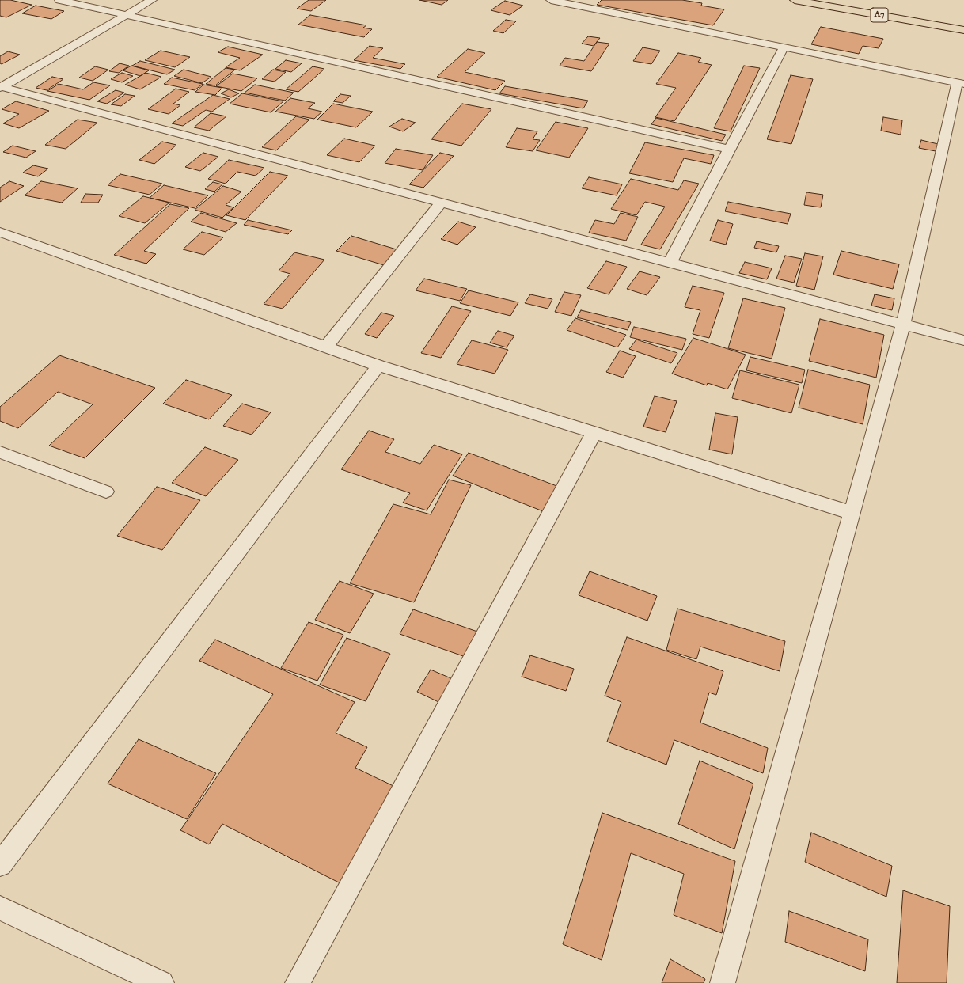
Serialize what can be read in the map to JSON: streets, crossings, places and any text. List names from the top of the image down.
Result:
{
  "streets": {
    "highway": ["A7"]
  }
}
